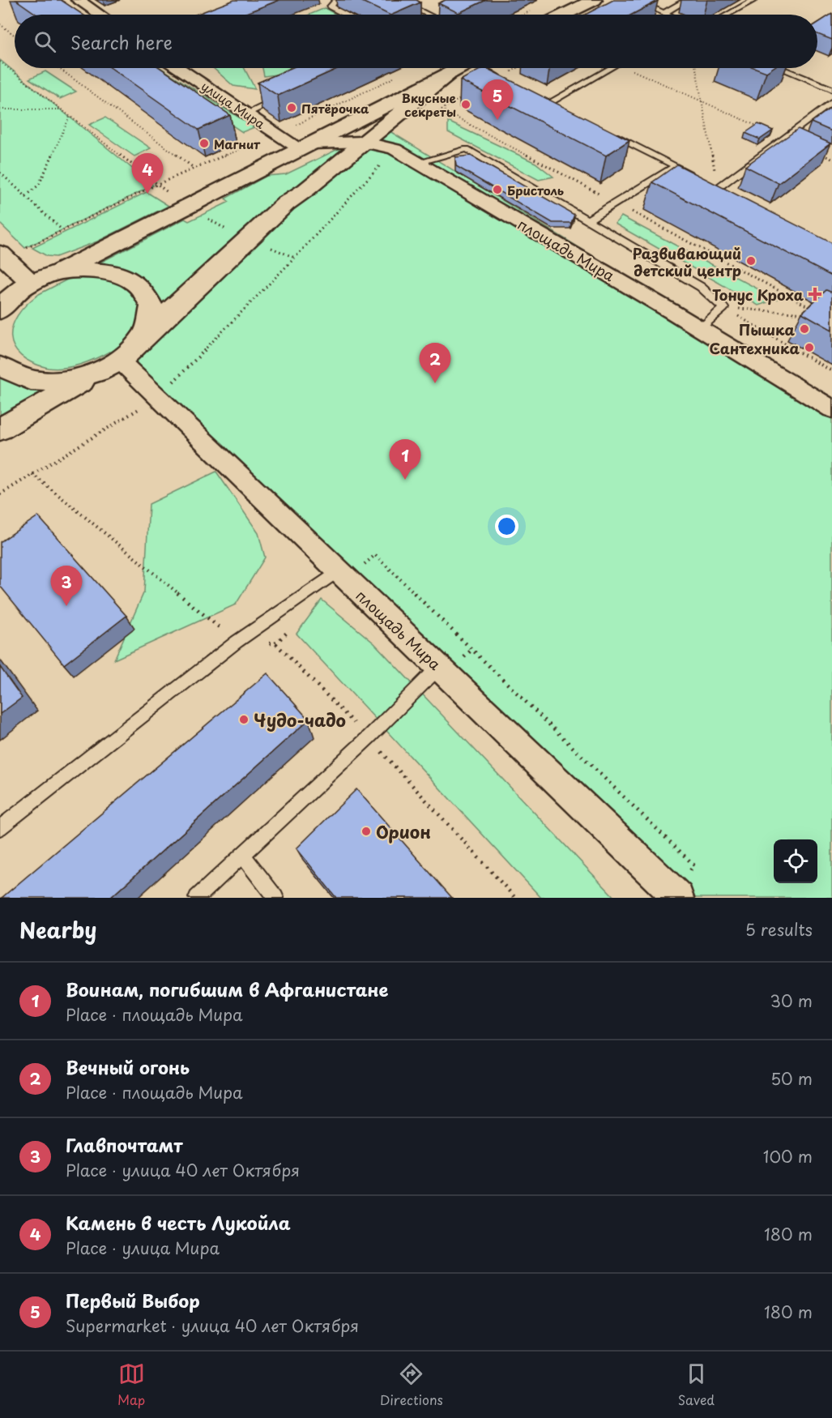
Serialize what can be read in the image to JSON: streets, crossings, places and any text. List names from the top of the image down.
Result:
{
  "streets": {
    "street": ["улица Мира", "площадь Мира"]
  },
  "crossings": [
    ["улица Мира", "площадь Мира"]
  ],
  "places": {
    "other": [
      "Вкусные секреты",
      "Пятёрочка",
      "Магнит",
      "Бристоль",
      "Развивающий детский центр",
      "Пышка",
      "Сантехника",
      "Чудо-чадо",
      "Орион"
    ],
    "health": ["Тонус Кроха"]
  },
  "page": {
    "search": "Search here",
    "pins": [
      "5",
      "4",
      "2",
      "1",
      "3"
    ],
    "heading": ["Nearby", "5 results"],
    "list": [
      {
        "mark": "1",
        "name": "Воинам, погибшим в Афганистане",
        "note": "Place · площадь Мира",
        "value": "30 m"
      },
      {
        "mark": "2",
        "name": "Вечный огонь",
        "note": "Place · площадь Мира",
        "value": "50 m"
      },
      {
        "mark": "3",
        "name": "Главпочтамт",
        "note": "Place · улица 40 лет Октября",
        "value": "100 m"
      },
      {
        "mark": "4",
        "name": "Камень в честь Лукойла",
        "note": "Place · улица Мира",
        "value": "180 m"
      },
      {
        "mark": "5",
        "name": "Первый Выбор",
        "note": "Supermarket · улица 40 лет Октября",
        "value": "180 m"
      }
    ],
    "nav": ["Map", "Directions", "Saved"]
  }
}
